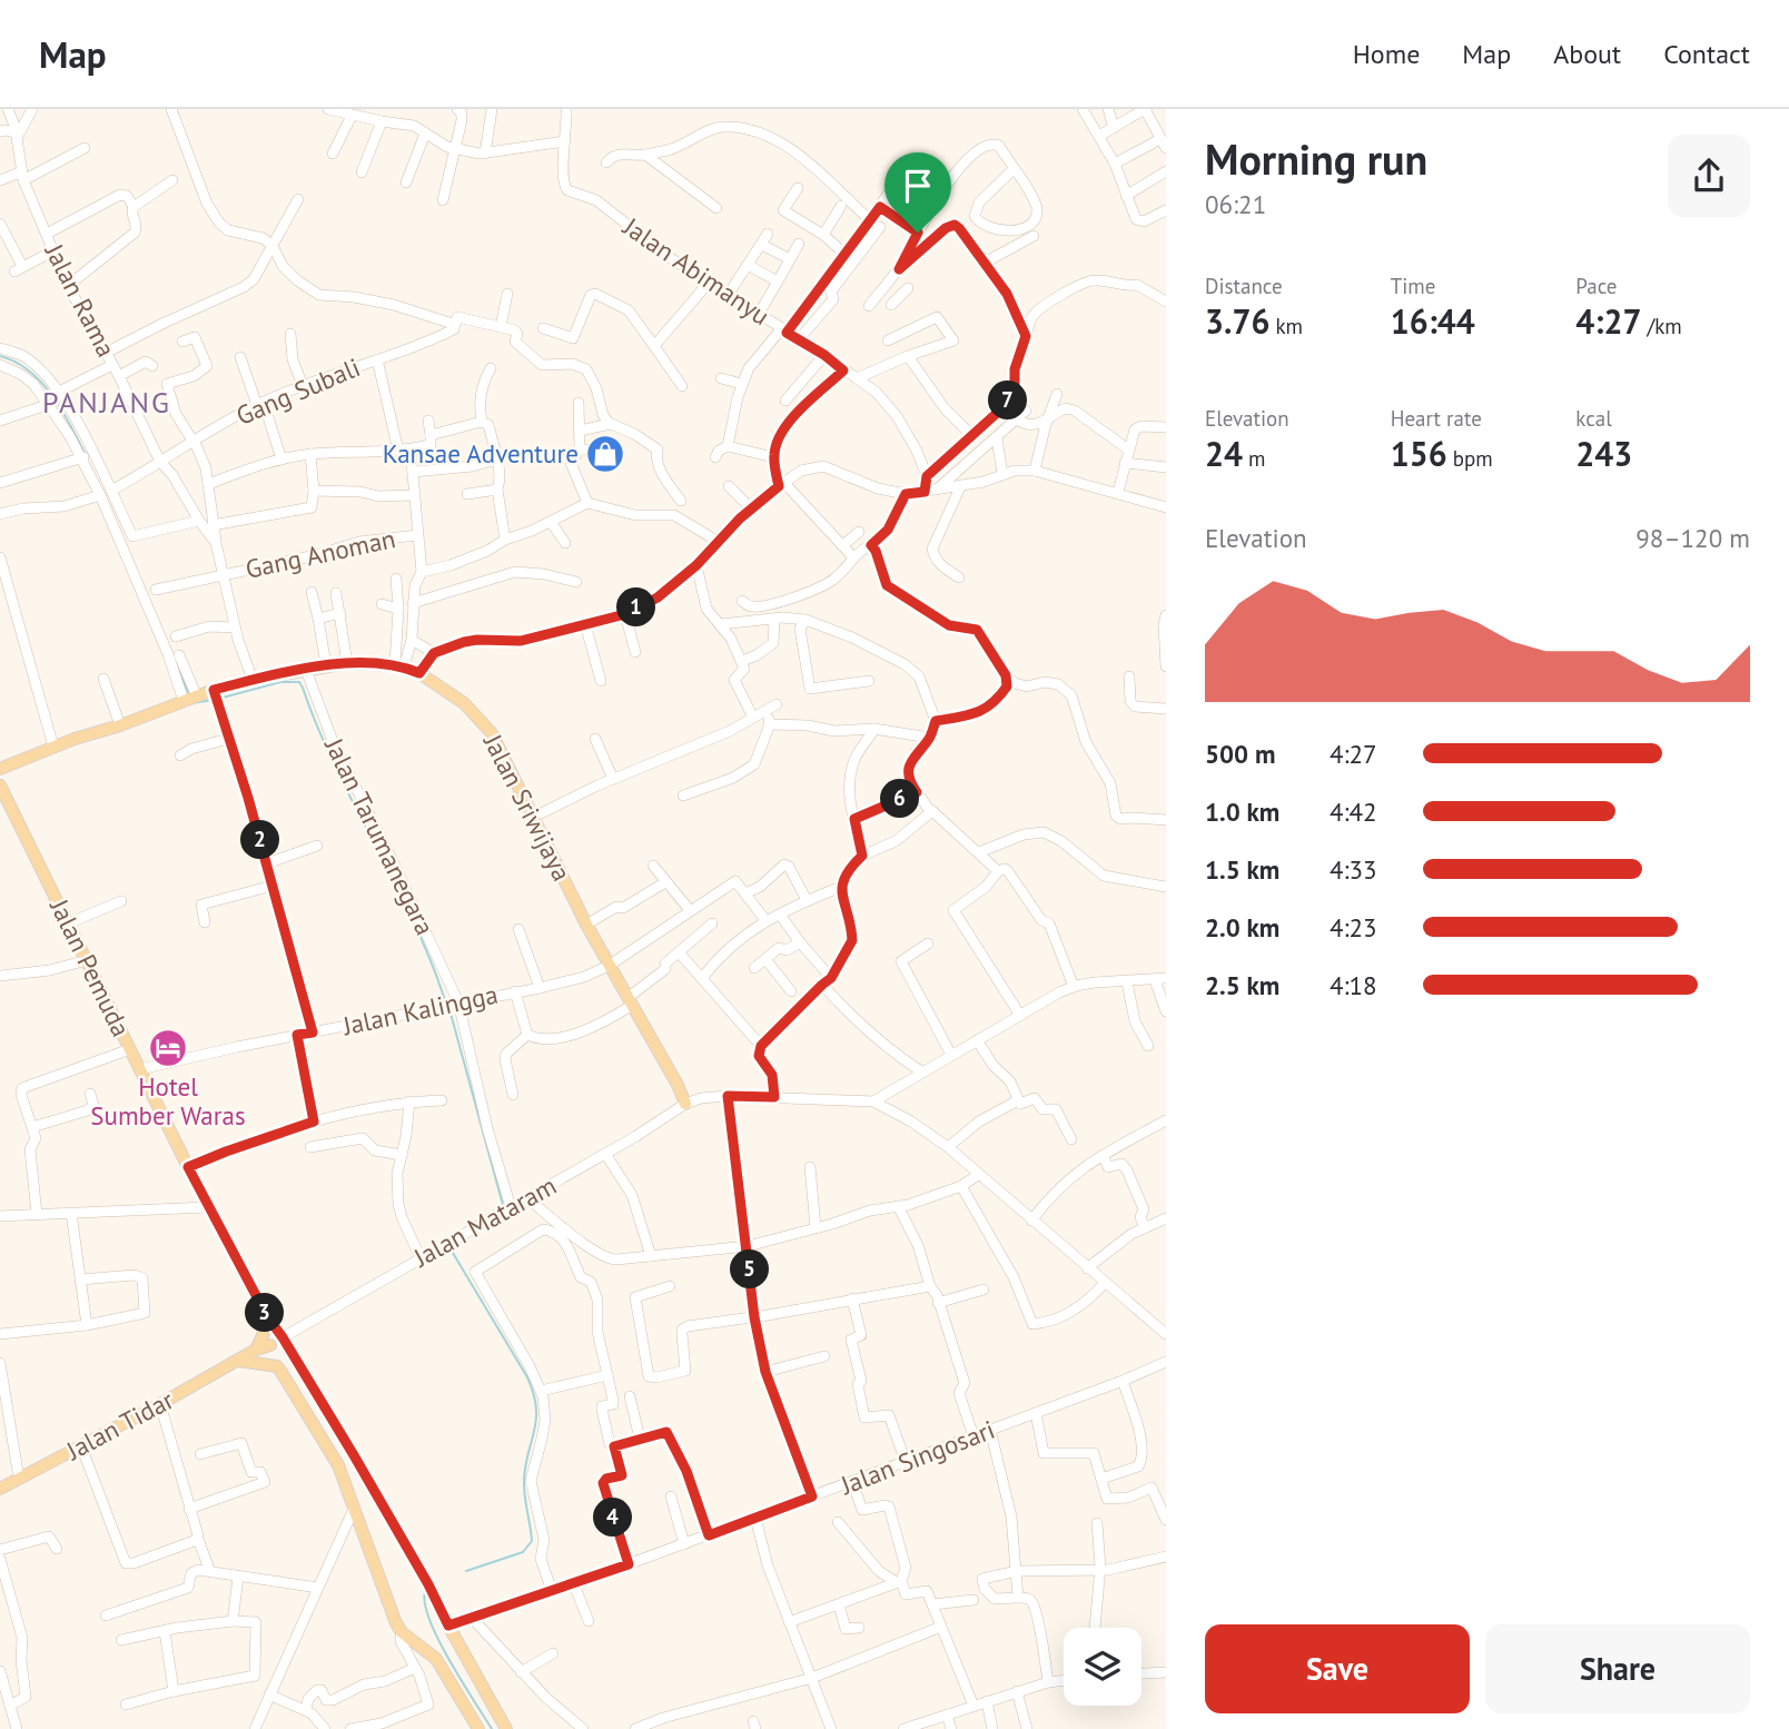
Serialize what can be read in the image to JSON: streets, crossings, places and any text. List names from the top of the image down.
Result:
{
  "streets": {
    "main road": ["Jalan Sriwijaya", "Jalan Pemuda", "Jalan Tidar"],
    "street": [
      "Jalan Abimanyu",
      "Jalan Rama",
      "Gang Subali",
      "Gang Anoman",
      "Jalan Tarumanegara",
      "Jalan Kalingga",
      "Jalan Mataram",
      "Jalan Singosari"
    ]
  },
  "crossings": [
    ["Jalan Rama", "Gang Subali"],
    ["Jalan Rama", "Gang Anoman"],
    ["Jalan Rama", "Jalan Sriwijaya"],
    ["Jalan Sriwijaya", "Jalan Tarumanegara"],
    ["Jalan Sriwijaya", "Jalan Kalingga"],
    ["Jalan Sriwijaya", "Jalan Mataram"],
    ["Jalan Tarumanegara", "Jalan Kalingga"],
    ["Jalan Tarumanegara", "Jalan Mataram"],
    ["Jalan Pemuda", "Jalan Kalingga"],
    ["Jalan Pemuda", "Jalan Mataram"],
    ["Jalan Pemuda", "Jalan Tidar"],
    ["Jalan Pemuda", "Jalan Singosari"],
    ["Jalan Mataram", "Jalan Tidar"]
  ],
  "districts": ["PANJANG"],
  "places": {
    "shop": ["Kansae Adventure"],
    "hotel": ["Hotel Sumber Waras"]
  },
  "page": {
    "header": "Map",
    "nav": [
      "Home",
      "Map",
      "About",
      "Contact"
    ],
    "heading": ["Morning run", "06:21"],
    "stats": [
      ["Distance", "3.76 km"],
      ["Time", "16:44"],
      ["Pace", "4:27 /km"],
      ["Elevation", "24 m"],
      ["Heart rate", "156 bpm"],
      ["kcal", "243"]
    ],
    "pins": [
      "7",
      "1",
      "6",
      "2",
      "5",
      "3",
      "4"
    ],
    "chart": ["Elevation", "98–120 m"],
    "list": [
      {
        "name": "500 m",
        "note": "4:27"
      },
      {
        "name": "1.0 km",
        "note": "4:42"
      },
      {
        "name": "1.5 km",
        "note": "4:33"
      },
      {
        "name": "2.0 km",
        "note": "4:23"
      },
      {
        "name": "2.5 km",
        "note": "4:18"
      }
    ],
    "buttons": ["Save", "Share"]
  }
}
